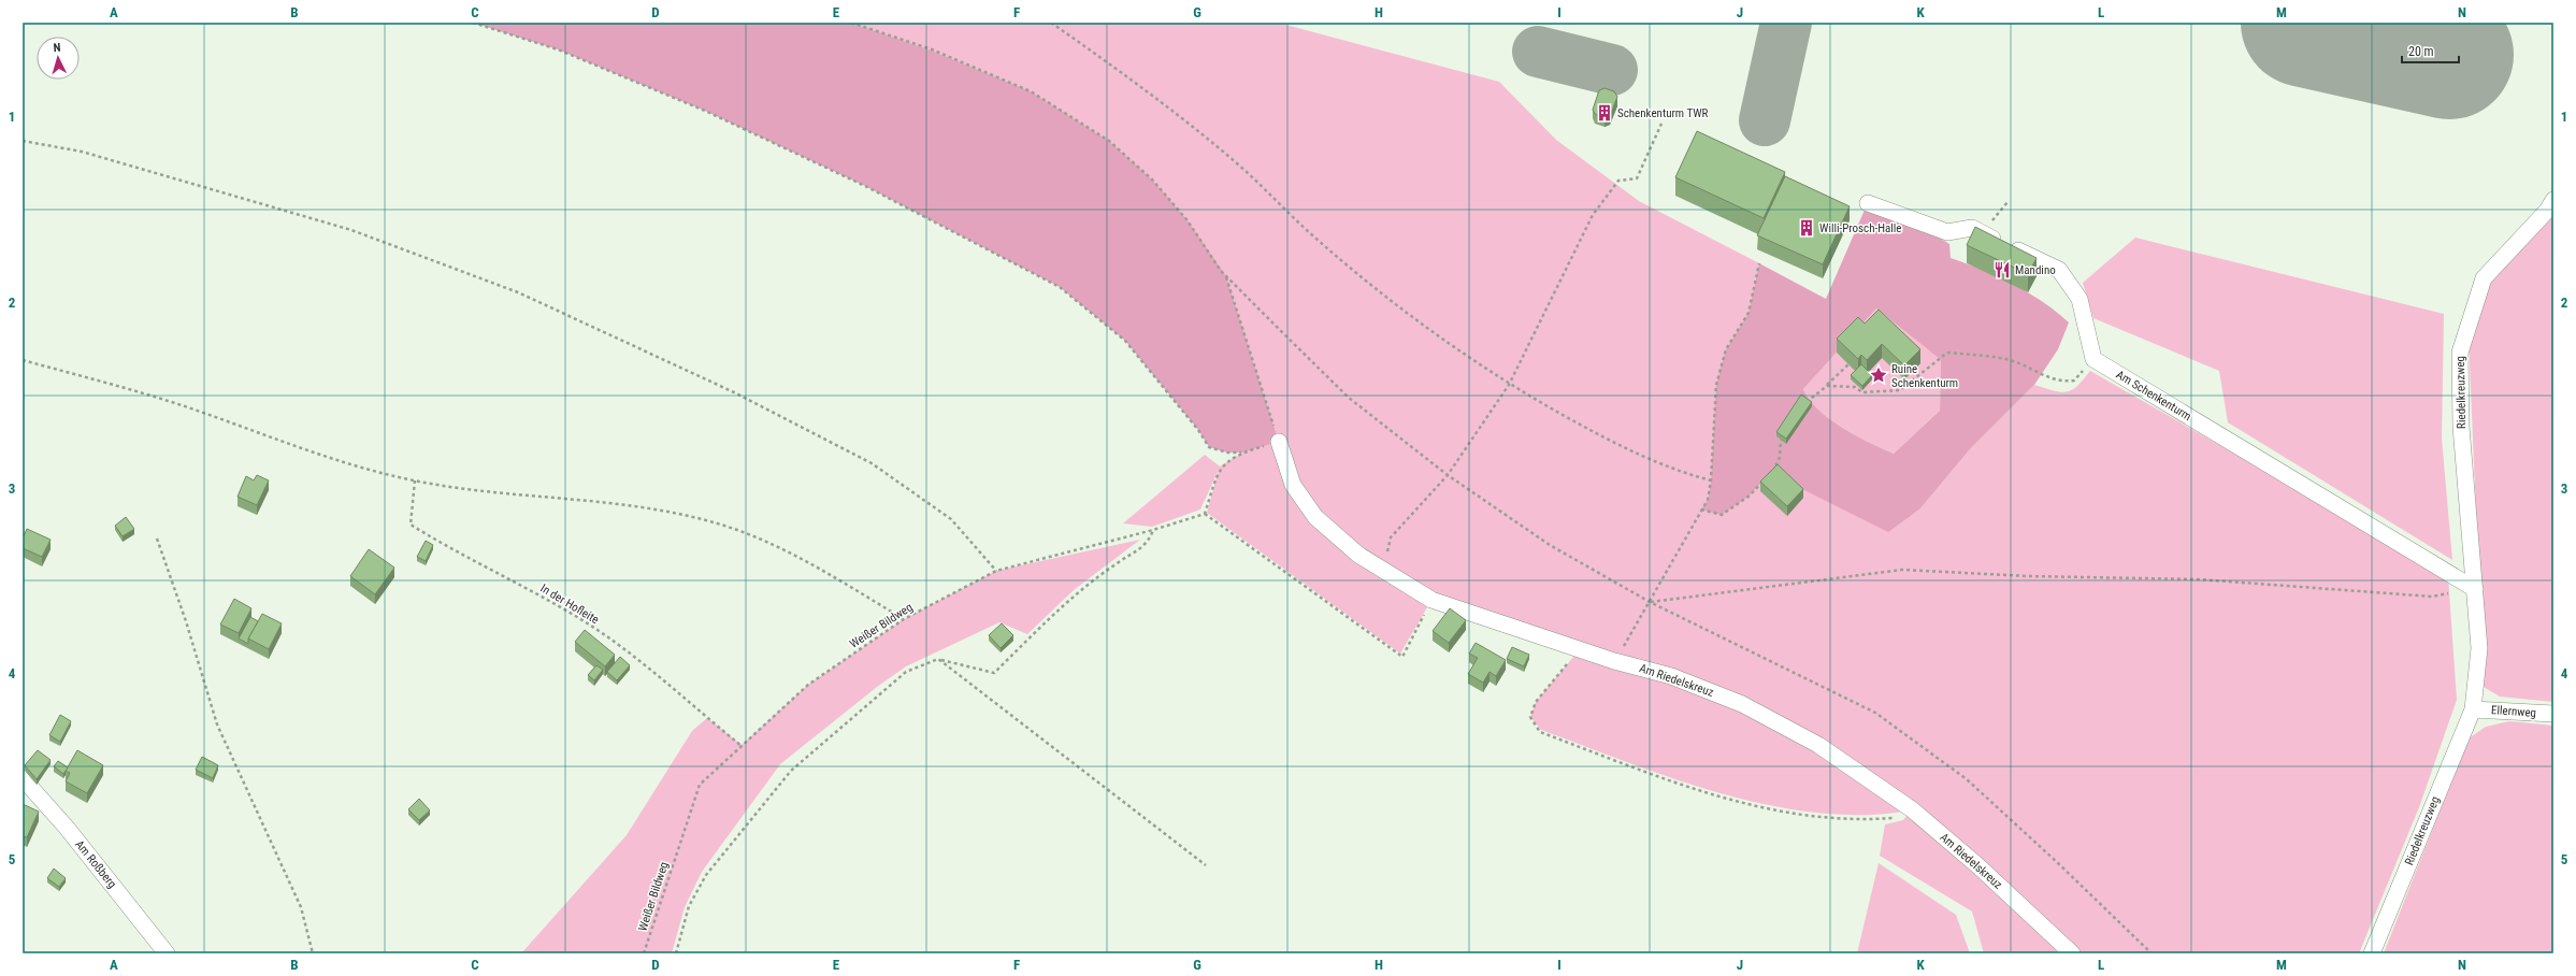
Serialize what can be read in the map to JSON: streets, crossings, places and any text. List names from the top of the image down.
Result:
{
  "streets": {
    "street": [
      "Riedelkreuzweg",
      "Am Schenkenturm",
      "Am Riedelskreuz",
      "Ellernweg",
      "Am Roßberg"
    ],
    "path": ["In der Hofleite", "Weißer Bildweg"]
  },
  "crossings": [
    ["Riedelkreuzweg", "Am Schenkenturm"],
    ["Riedelkreuzweg", "Ellernweg"],
    ["In der Hofleite", "Weißer Bildweg"]
  ],
  "places": {
    "building": ["Schenkenturm TWR", "Willi-Prosch-Halle"],
    "restaurant": ["Mandino"],
    "place": ["Ruine Schenkenturm"]
  },
  "scale_bar": "20 m",
  "north": "top",
  "grid": {
    "columns": [
      "A",
      "B",
      "C",
      "D",
      "E",
      "F",
      "G",
      "H",
      "I",
      "J",
      "K",
      "L",
      "M",
      "N"
    ],
    "rows": [
      "1",
      "2",
      "3",
      "4",
      "5"
    ]
  }
}
